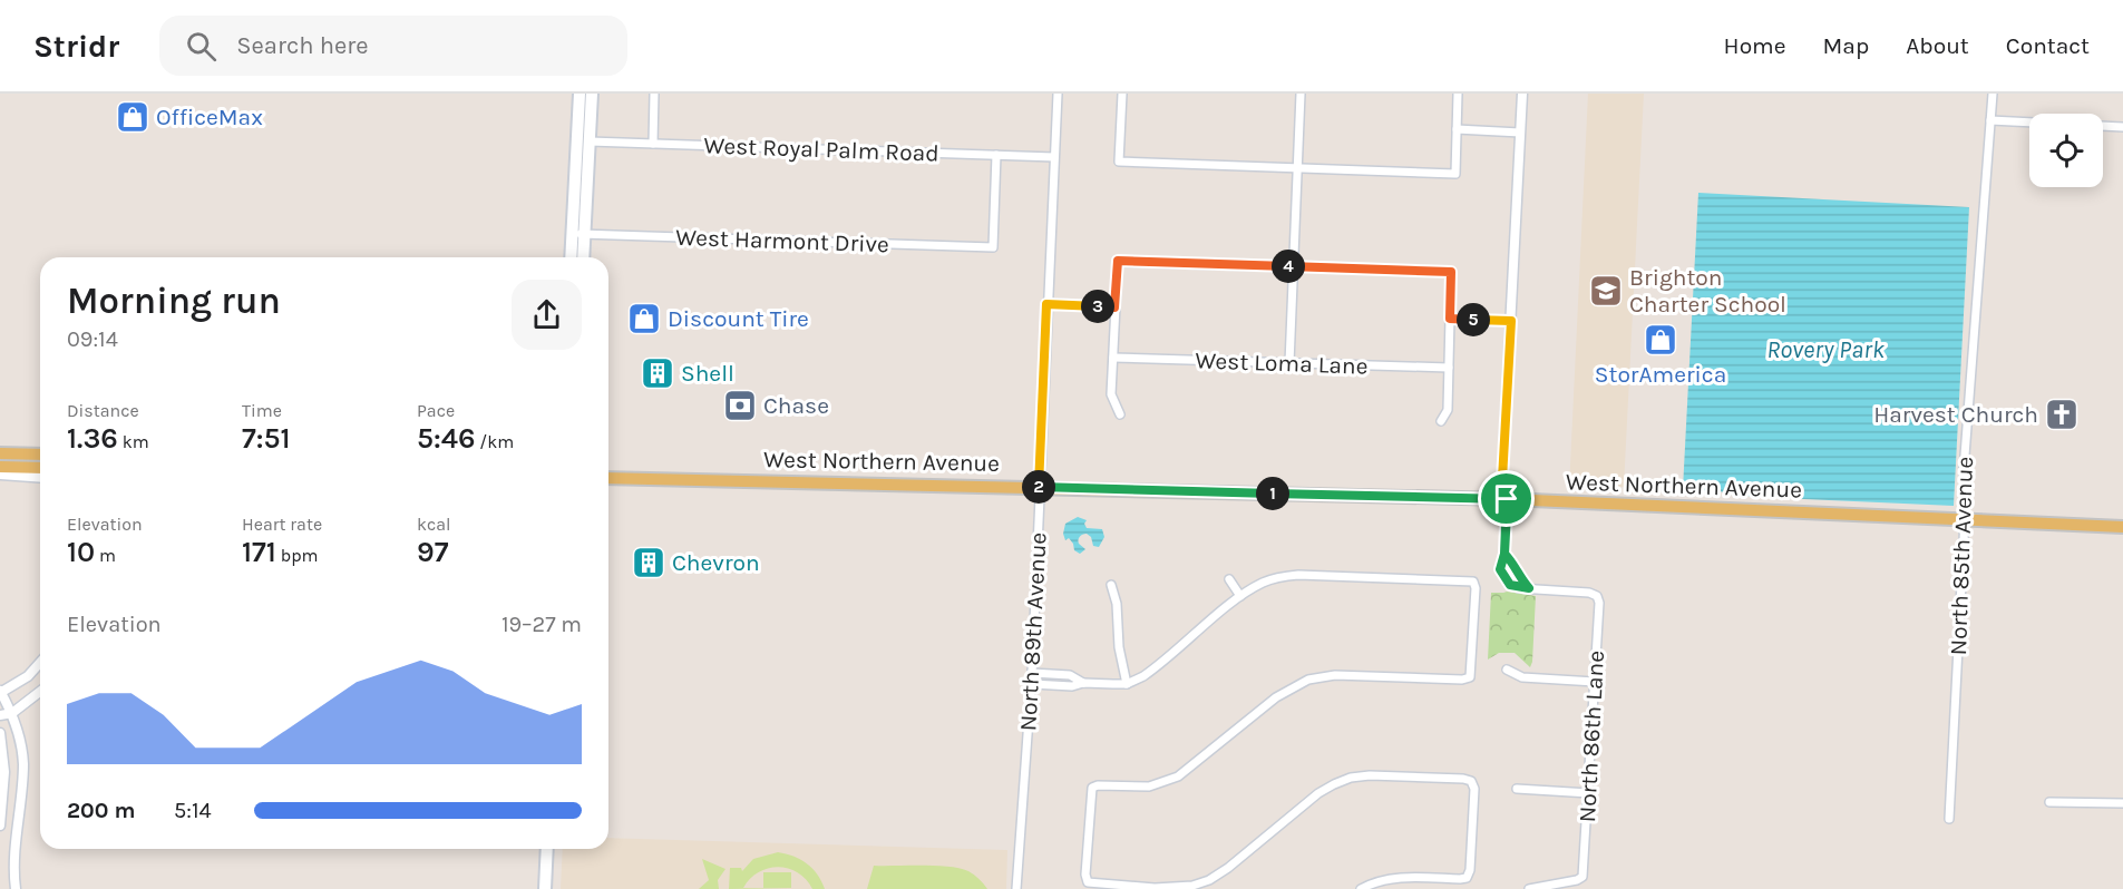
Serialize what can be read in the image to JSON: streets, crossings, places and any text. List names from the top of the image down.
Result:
{
  "streets": {
    "main road": ["West Northern Avenue"],
    "street": [
      "West Royal Palm Road",
      "West Harmont Drive",
      "West Loma Lane",
      "North 85th Avenue",
      "North 89th Avenue",
      "North 86th Lane"
    ]
  },
  "crossings": [
    ["West Royal Palm Road", "West Harmont Drive"],
    ["West Royal Palm Road", "North 89th Avenue"],
    ["West Northern Avenue", "North 85th Avenue"],
    ["West Northern Avenue", "North 89th Avenue"]
  ],
  "water": ["Rovery Park"],
  "places": {
    "shop": ["OfficeMax", "Discount Tire", "StorAmerica"],
    "school or university": ["Brighton Charter School"],
    "building": ["Shell", "Chevron"],
    "bank": ["Chase"],
    "church": ["Harvest Church"]
  },
  "page": {
    "header": "Stridr",
    "search": "Search here",
    "nav": [
      "Home",
      "Map",
      "About",
      "Contact"
    ],
    "pins": [
      "4",
      "3",
      "5",
      "2",
      "1"
    ],
    "heading": ["Morning run", "09:14"],
    "stats": [
      ["Distance", "1.36 km"],
      ["Time", "7:51"],
      ["Pace", "5:46 /km"],
      ["Elevation", "10 m"],
      ["Heart rate", "171 bpm"],
      ["kcal", "97"]
    ],
    "chart": ["Elevation", "19–27 m"],
    "list": [
      {
        "name": "200 m",
        "note": "5:14"
      }
    ]
  }
}
